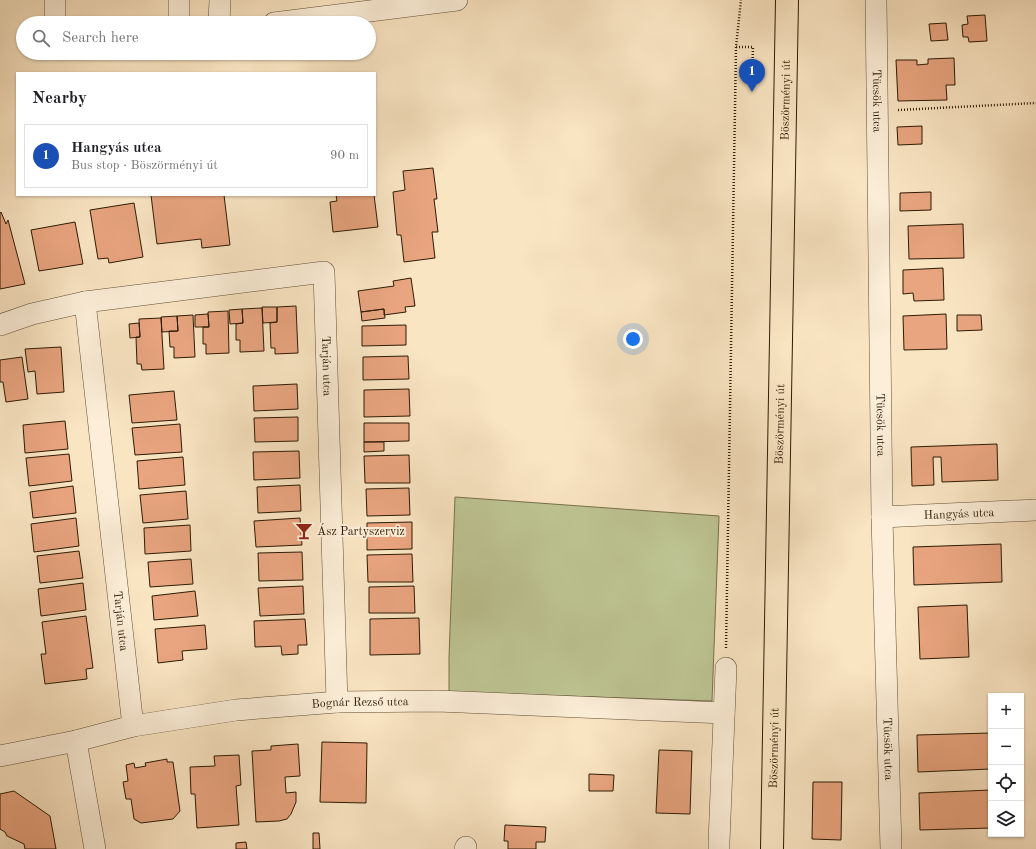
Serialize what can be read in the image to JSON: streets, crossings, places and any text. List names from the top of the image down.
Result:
{
  "streets": {
    "main road": ["Böszörményi út"],
    "street": [
      "Tücsök utca",
      "Tarján utca",
      "Hangyás utca",
      "Bognár Rezső utca"
    ]
  },
  "crossings": [
    ["Tücsök utca", "Hangyás utca"],
    ["Tarján utca", "Bognár Rezső utca"]
  ],
  "places": {
    "bar": ["Ász Partyszerviz"]
  },
  "page": {
    "search": "Search here",
    "pins": "1",
    "heading": "Nearby",
    "list": [
      {
        "mark": "1",
        "name": "Hangyás utca",
        "note": "Bus stop · Böszörményi út",
        "value": "90 m"
      }
    ],
    "map_buttons": ["+", "−"]
  }
}
